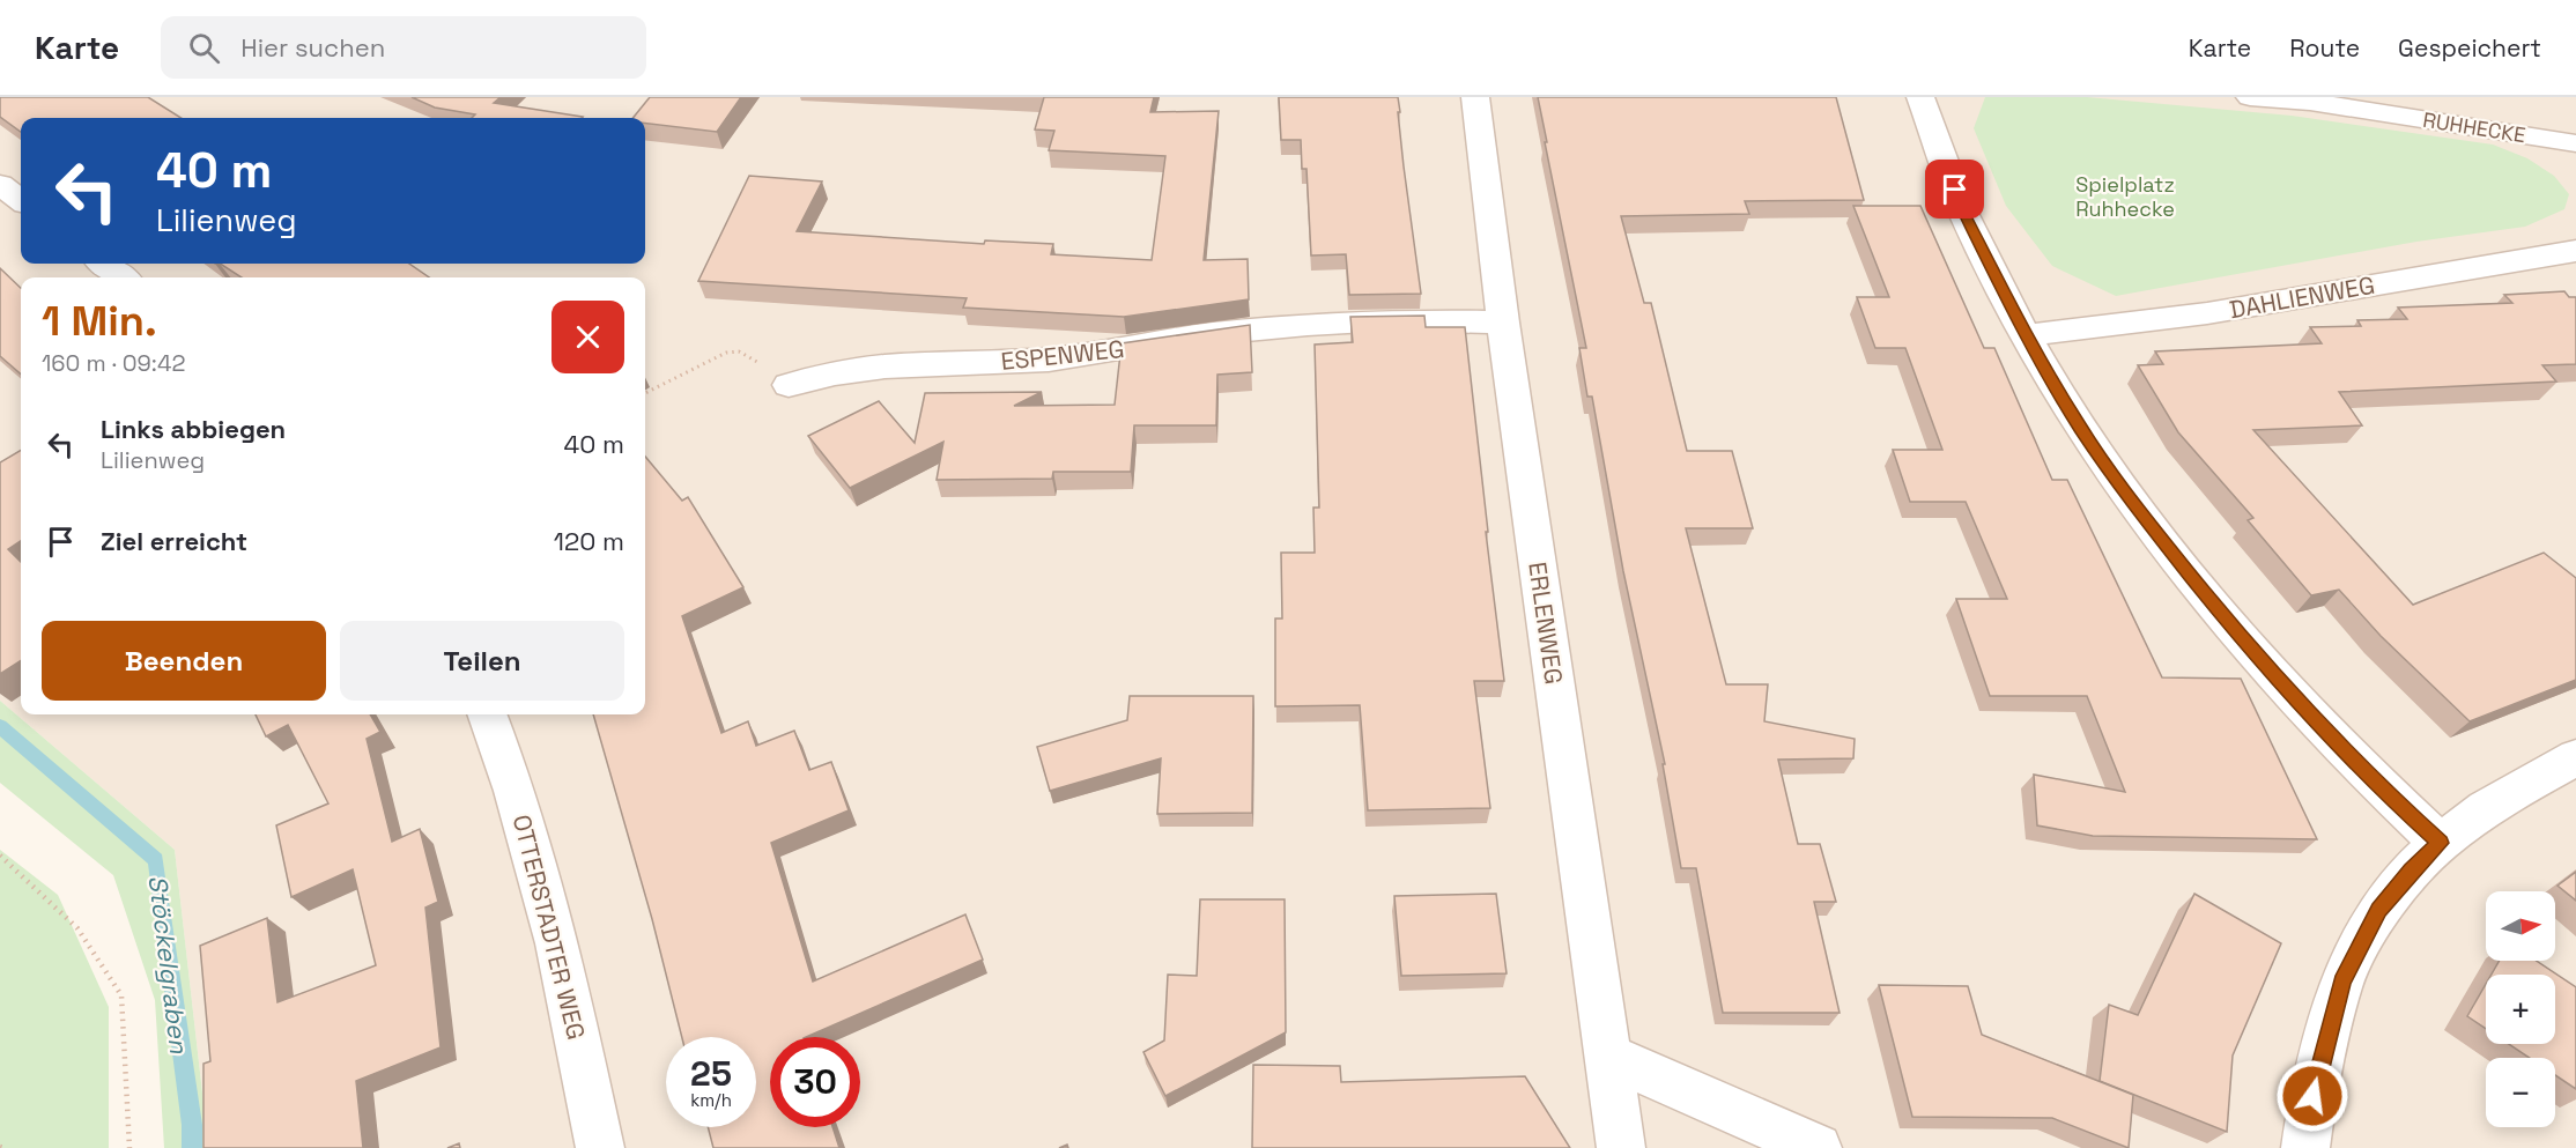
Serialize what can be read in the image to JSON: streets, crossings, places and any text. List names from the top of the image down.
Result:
{
  "streets": {
    "street": [
      "RUHHECKE",
      "DAHLIENWEG",
      "ESPENWEG",
      "ERLENWEG",
      "OTTERSTADTER WEG"
    ]
  },
  "crossings": [
    ["ESPENWEG", "ERLENWEG"]
  ],
  "water": ["Stöckelgraben"],
  "parks": ["Spielplatz Ruhhecke"],
  "north": "right",
  "page": {
    "header": "Karte",
    "search": "Hier suchen",
    "nav": ["Karte", "Route", "Gespeichert"],
    "turn": ["40 m", "Lilienweg"],
    "heading": ["1 Min.", "160 m · 09:42"],
    "list": [
      {
        "name": "Links abbiegen",
        "note": "Lilienweg",
        "value": "40 m"
      },
      {
        "name": "Ziel erreicht",
        "value": "120 m"
      }
    ],
    "buttons": ["Beenden", "Teilen"],
    "map_buttons": ["+", "−"],
    "speed": "25 km/h",
    "limit": "30"
  }
}
